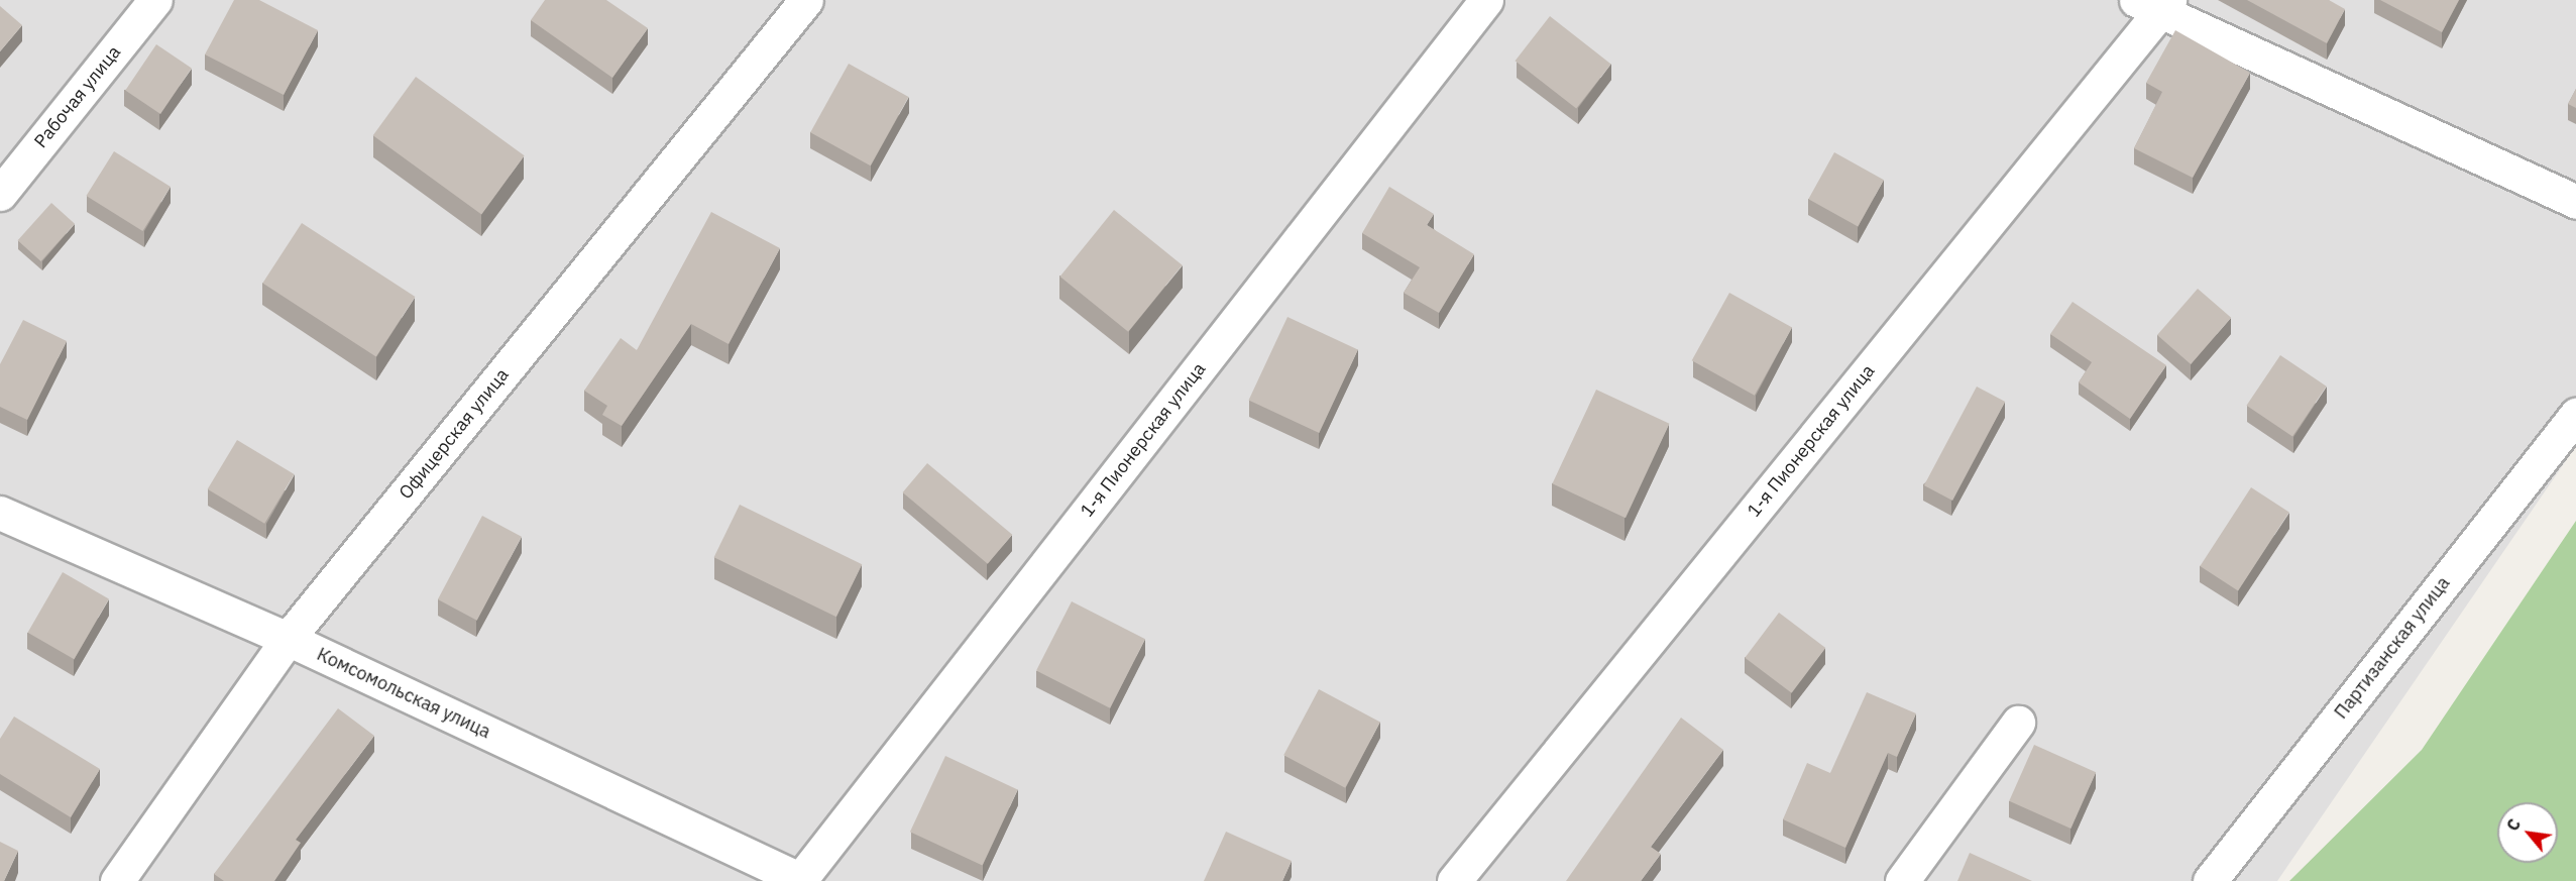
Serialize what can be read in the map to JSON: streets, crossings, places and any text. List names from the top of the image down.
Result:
{
  "streets": {
    "street": [
      "Рабочая улица",
      "Офицерская улица",
      "1-я Пионерская улица",
      "Партизанская улица",
      "Комсомольская улица"
    ]
  },
  "crossings": [
    ["Офицерская улица", "Комсомольская улица"],
    ["1-я Пионерская улица", "Комсомольская улица"]
  ],
  "north": "top left"
}
